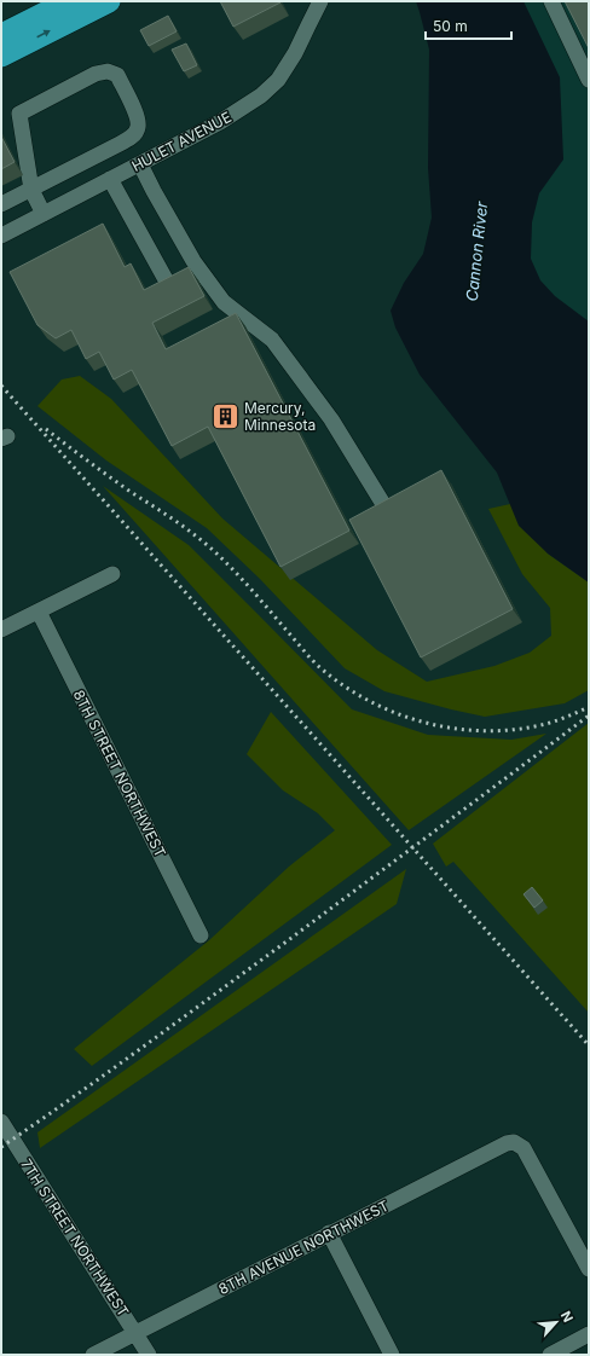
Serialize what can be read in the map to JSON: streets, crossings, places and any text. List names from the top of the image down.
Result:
{
  "streets": {
    "street": [
      "HULET AVENUE",
      "8TH STREET NORTHWEST",
      "7TH STREET NORTHWEST",
      "8TH AVENUE NORTHWEST"
    ]
  },
  "crossings": [
    ["7TH STREET NORTHWEST", "8TH AVENUE NORTHWEST"]
  ],
  "water": ["Cannon River"],
  "places": {
    "building": ["Mercury, Minnesota"]
  },
  "scale_bar": "50 m",
  "north": "top right"
}
